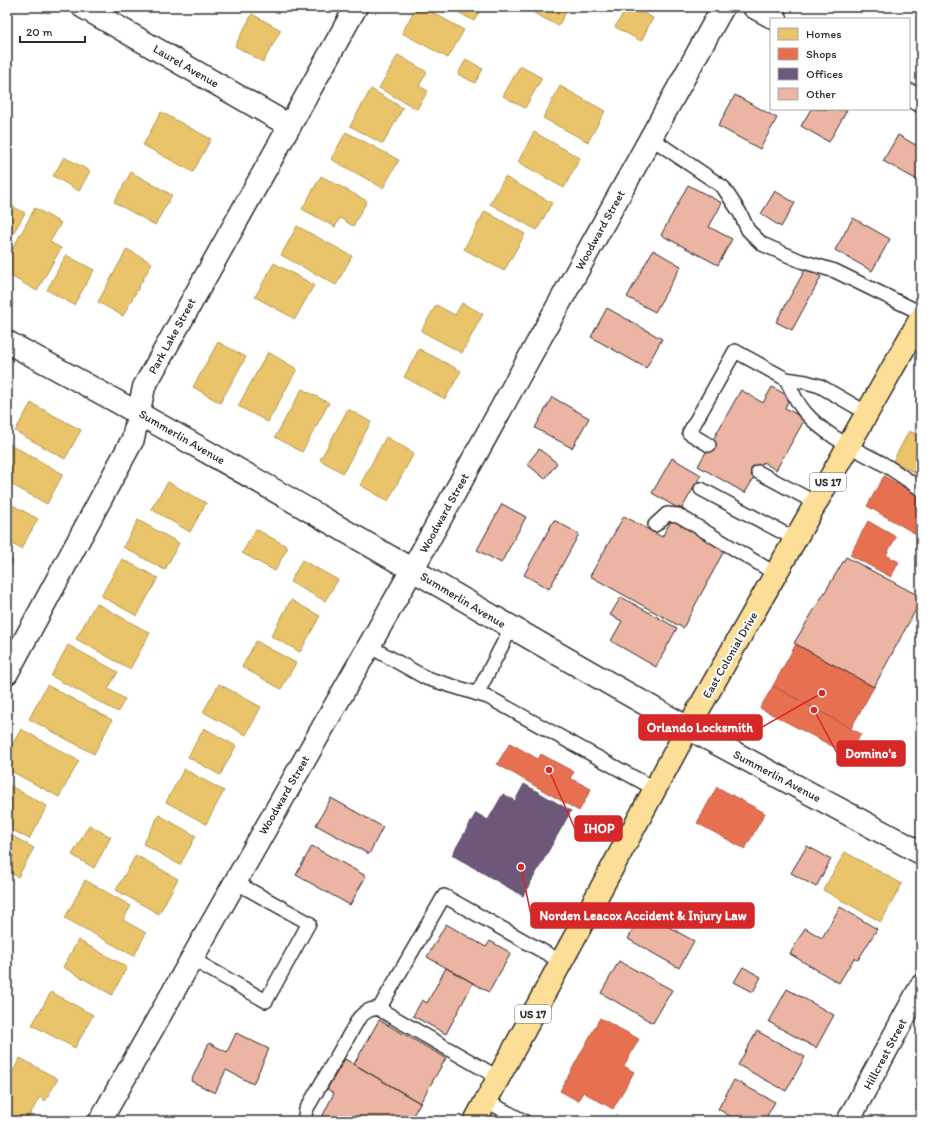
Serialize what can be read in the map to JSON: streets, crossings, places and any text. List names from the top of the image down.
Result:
{
  "streets": {
    "highway": ["US 17", "East Colonial Drive"],
    "street": [
      "Laurel Avenue",
      "Woodward Street",
      "Park Lake Street",
      "Summerlin Avenue",
      "Hillcrest Street"
    ]
  },
  "crossings": [
    ["Laurel Avenue", "Park Lake Street"],
    ["Woodward Street", "Summerlin Avenue"],
    ["Park Lake Street", "Summerlin Avenue"],
    ["Summerlin Avenue", "East Colonial Drive"]
  ],
  "places": [
    "Orlando Locksmith",
    "Domino's",
    "IHOP",
    "Norden Leacox Accident & Injury Law"
  ],
  "legend": [
    "Homes",
    "Shops",
    "Offices",
    "Other"
  ],
  "scale_bar": "20 m"
}
